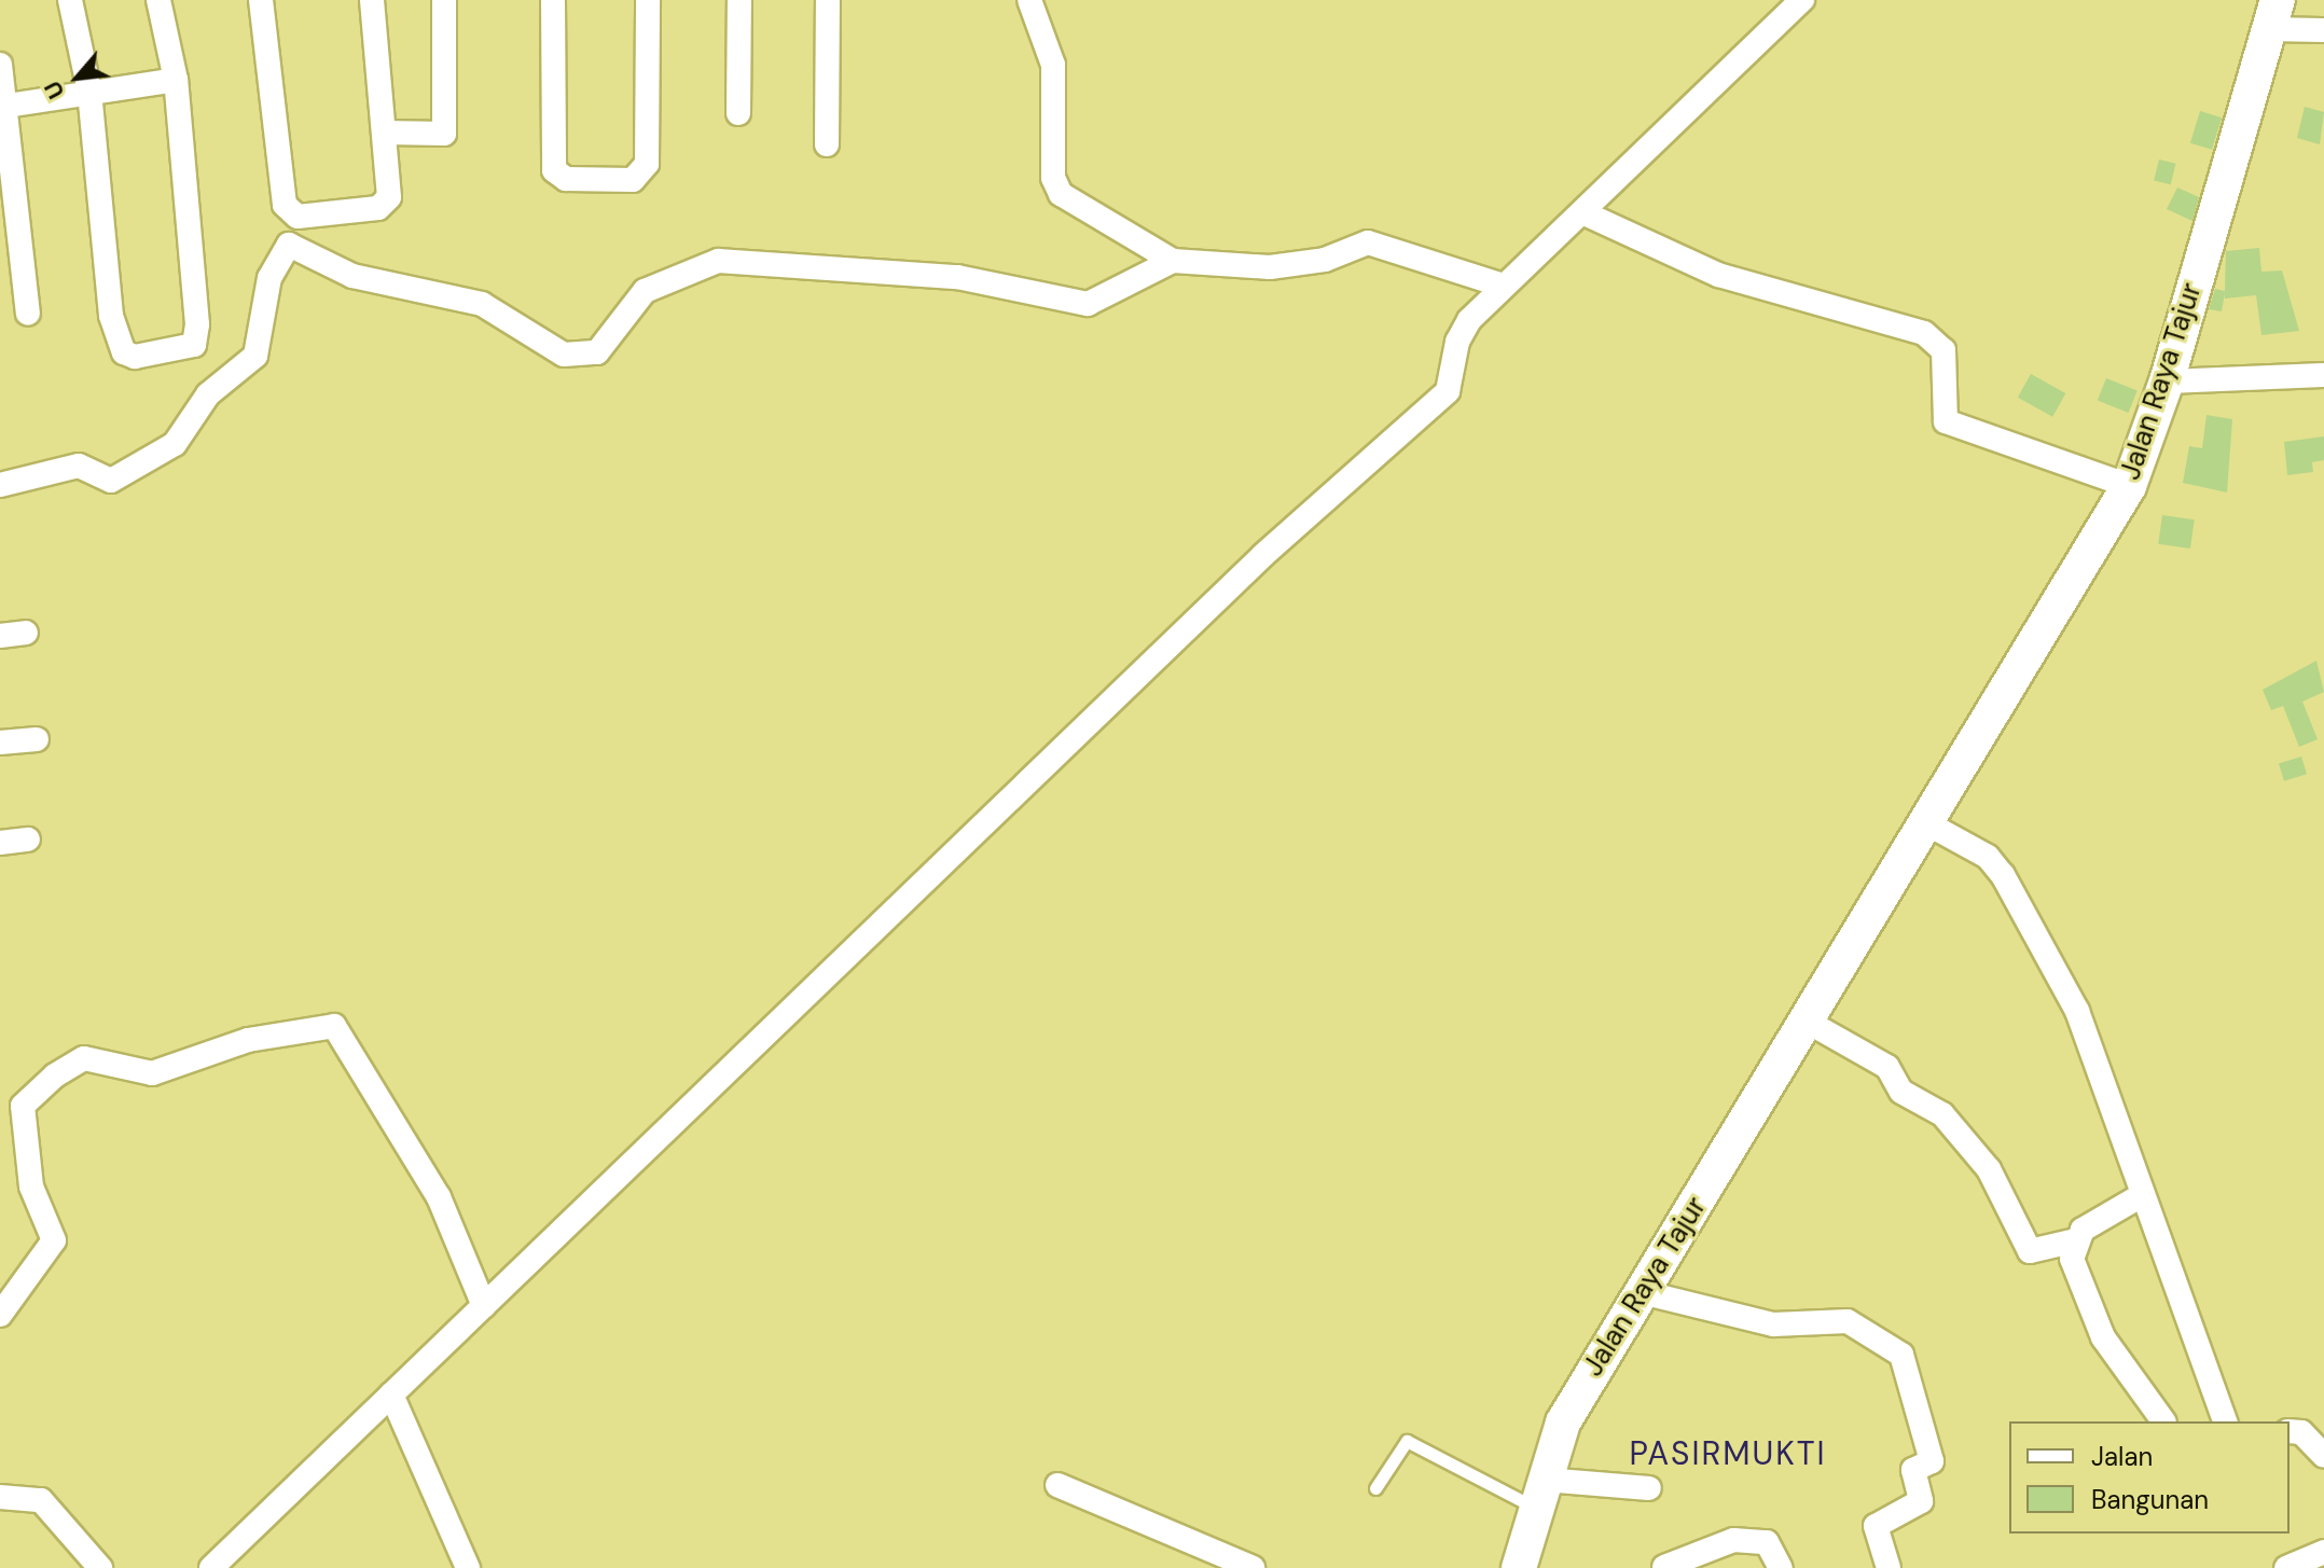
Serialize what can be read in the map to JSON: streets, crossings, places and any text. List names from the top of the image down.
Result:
{
  "streets": {
    "main road": ["Jalan Raya Tajur"]
  },
  "districts": ["PASIRMUKTI"],
  "legend": ["Jalan", "Bangunan"],
  "north": "bottom left"
}
